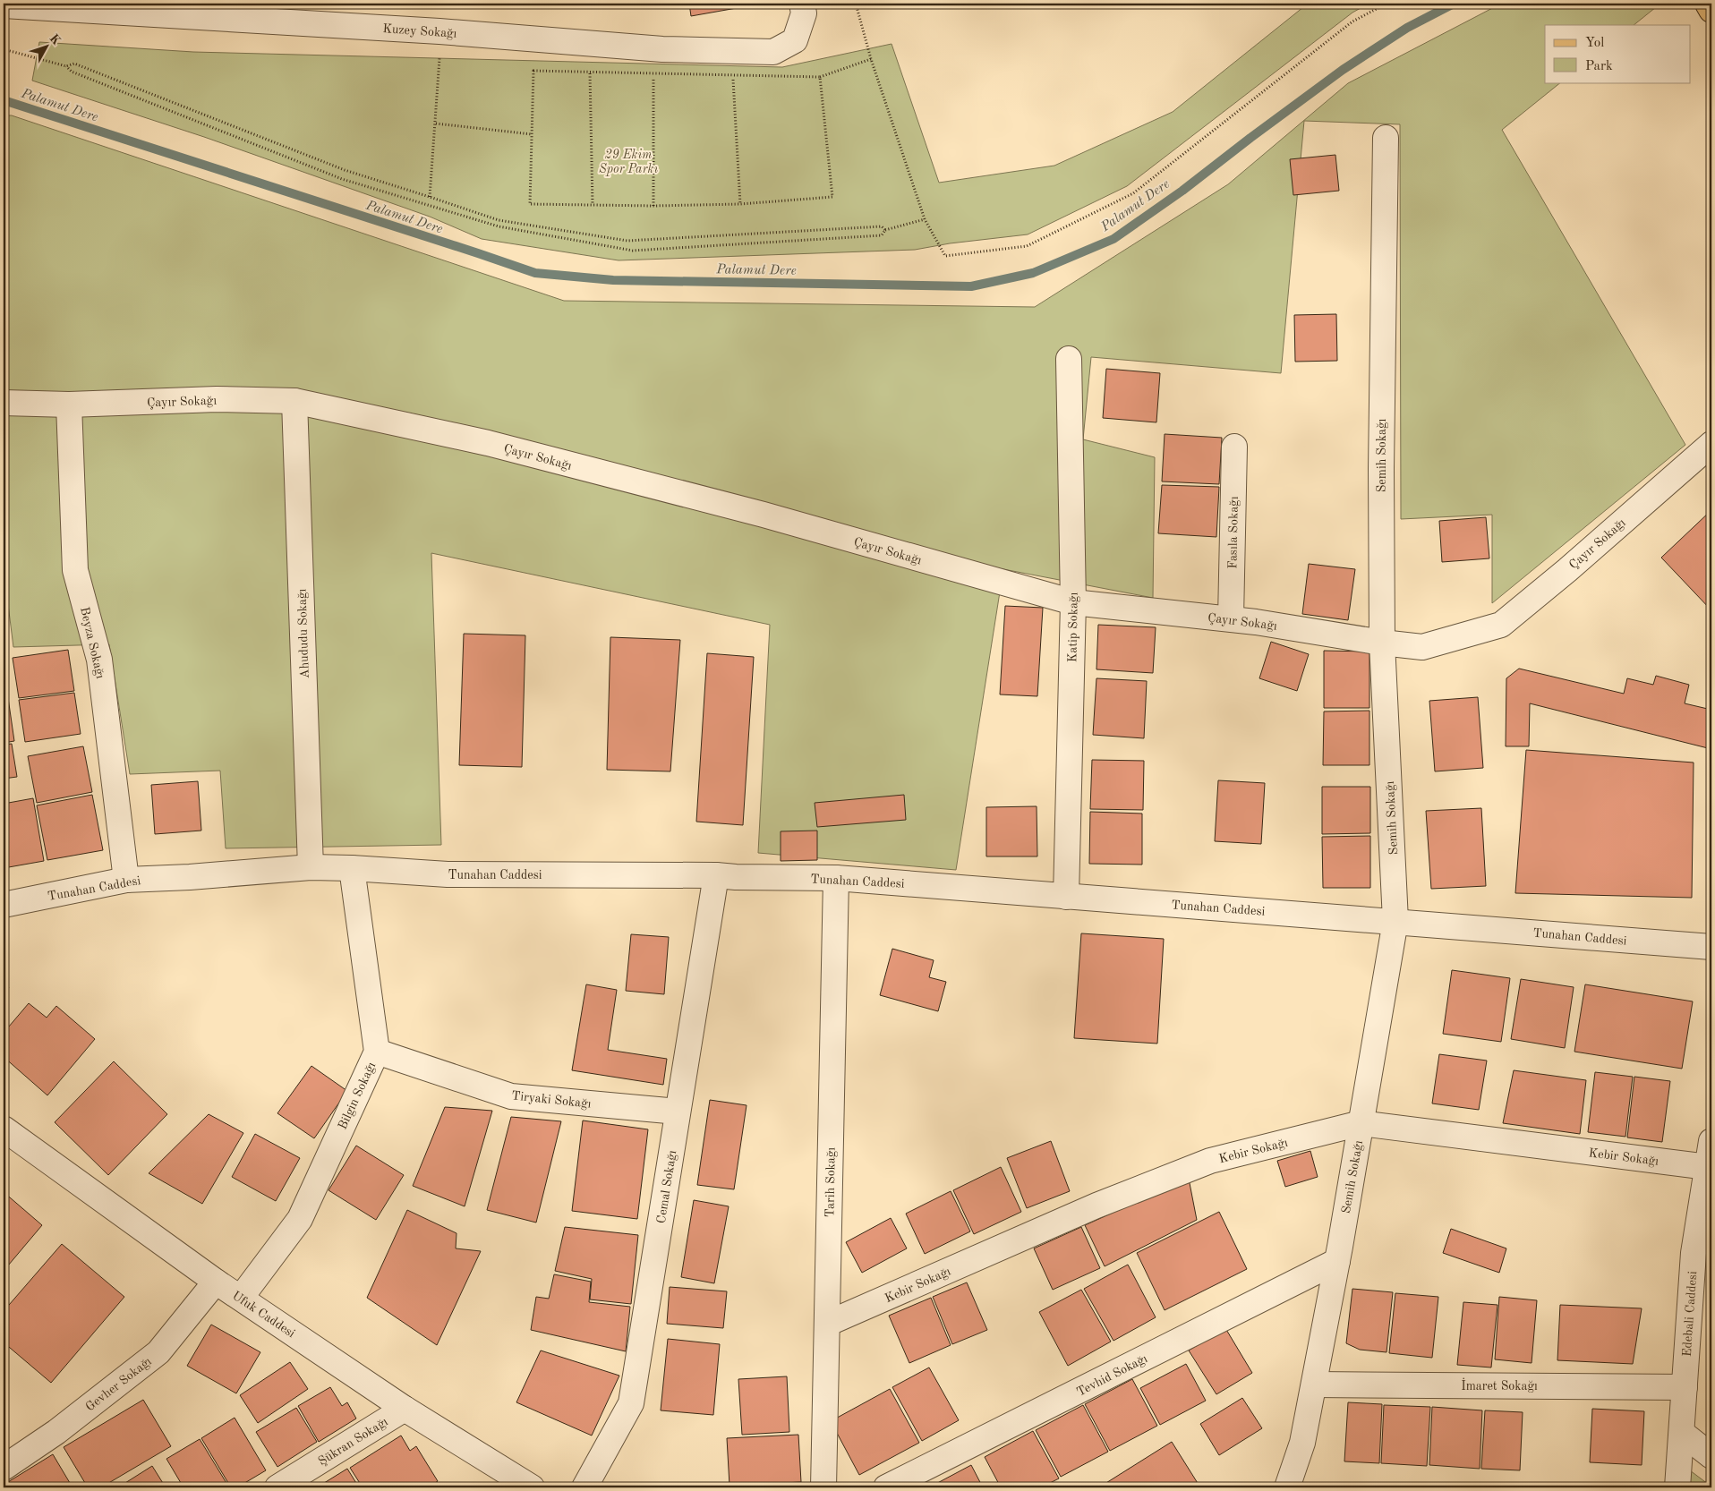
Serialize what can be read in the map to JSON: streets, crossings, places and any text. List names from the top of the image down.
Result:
{
  "streets": {
    "street": [
      "Kuzey Sokağı",
      "Çayır Sokağı",
      "Semih Sokağı",
      "Fasıla Sokağı",
      "Katip Sokağı",
      "Ahududu Sokağı",
      "Beyza Sokağı",
      "Tunahan Caddesi",
      "Bilgin Sokağı",
      "Tiryaki Sokağı",
      "Kebir Sokağı",
      "Tarih Sokağı",
      "Cemal Sokağı",
      "Ufuk Caddesi",
      "Edebali Caddesi",
      "Tevhid Sokağı",
      "Gevher Sokağı",
      "İmaret Sokağı",
      "Şükran Sokağı"
    ]
  },
  "crossings": [
    ["Çayır Sokağı", "Semih Sokağı"],
    ["Çayır Sokağı", "Fasıla Sokağı"],
    ["Çayır Sokağı", "Katip Sokağı"],
    ["Çayır Sokağı", "Ahududu Sokağı"],
    ["Çayır Sokağı", "Beyza Sokağı"],
    ["Semih Sokağı", "Tunahan Caddesi"],
    ["Semih Sokağı", "Kebir Sokağı"],
    ["Semih Sokağı", "Tevhid Sokağı"],
    ["Semih Sokağı", "İmaret Sokağı"],
    ["Katip Sokağı", "Tunahan Caddesi"],
    ["Ahududu Sokağı", "Tunahan Caddesi"],
    ["Beyza Sokağı", "Tunahan Caddesi"],
    ["Tunahan Caddesi", "Bilgin Sokağı"],
    ["Tunahan Caddesi", "Tarih Sokağı"],
    ["Tunahan Caddesi", "Cemal Sokağı"],
    ["Bilgin Sokağı", "Tiryaki Sokağı"],
    ["Bilgin Sokağı", "Ufuk Caddesi"],
    ["Tiryaki Sokağı", "Cemal Sokağı"],
    ["Kebir Sokağı", "Tarih Sokağı"],
    ["Kebir Sokağı", "Edebali Caddesi"],
    ["Ufuk Caddesi", "Gevher Sokağı"],
    ["Ufuk Caddesi", "Şükran Sokağı"],
    ["Edebali Caddesi", "İmaret Sokağı"]
  ],
  "water": ["Palamut Dere"],
  "parks": ["29 Ekim Spor Parkı"],
  "legend": ["Yol", "Park"],
  "north": "top right"
}
